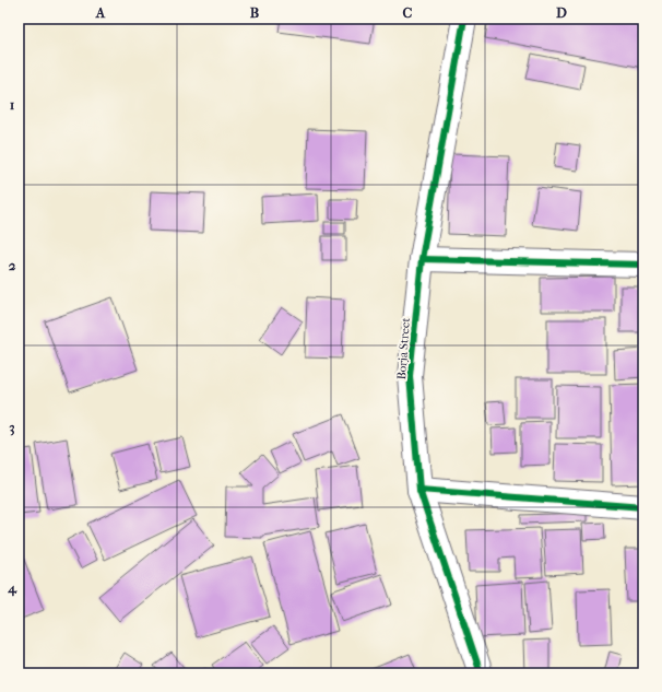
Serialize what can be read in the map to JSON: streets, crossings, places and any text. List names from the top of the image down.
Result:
{
  "streets": {
    "street": ["Borja Street"]
  },
  "grid": {
    "columns": [
      "A",
      "B",
      "C",
      "D"
    ],
    "rows": [
      "1",
      "2",
      "3",
      "4"
    ]
  }
}
